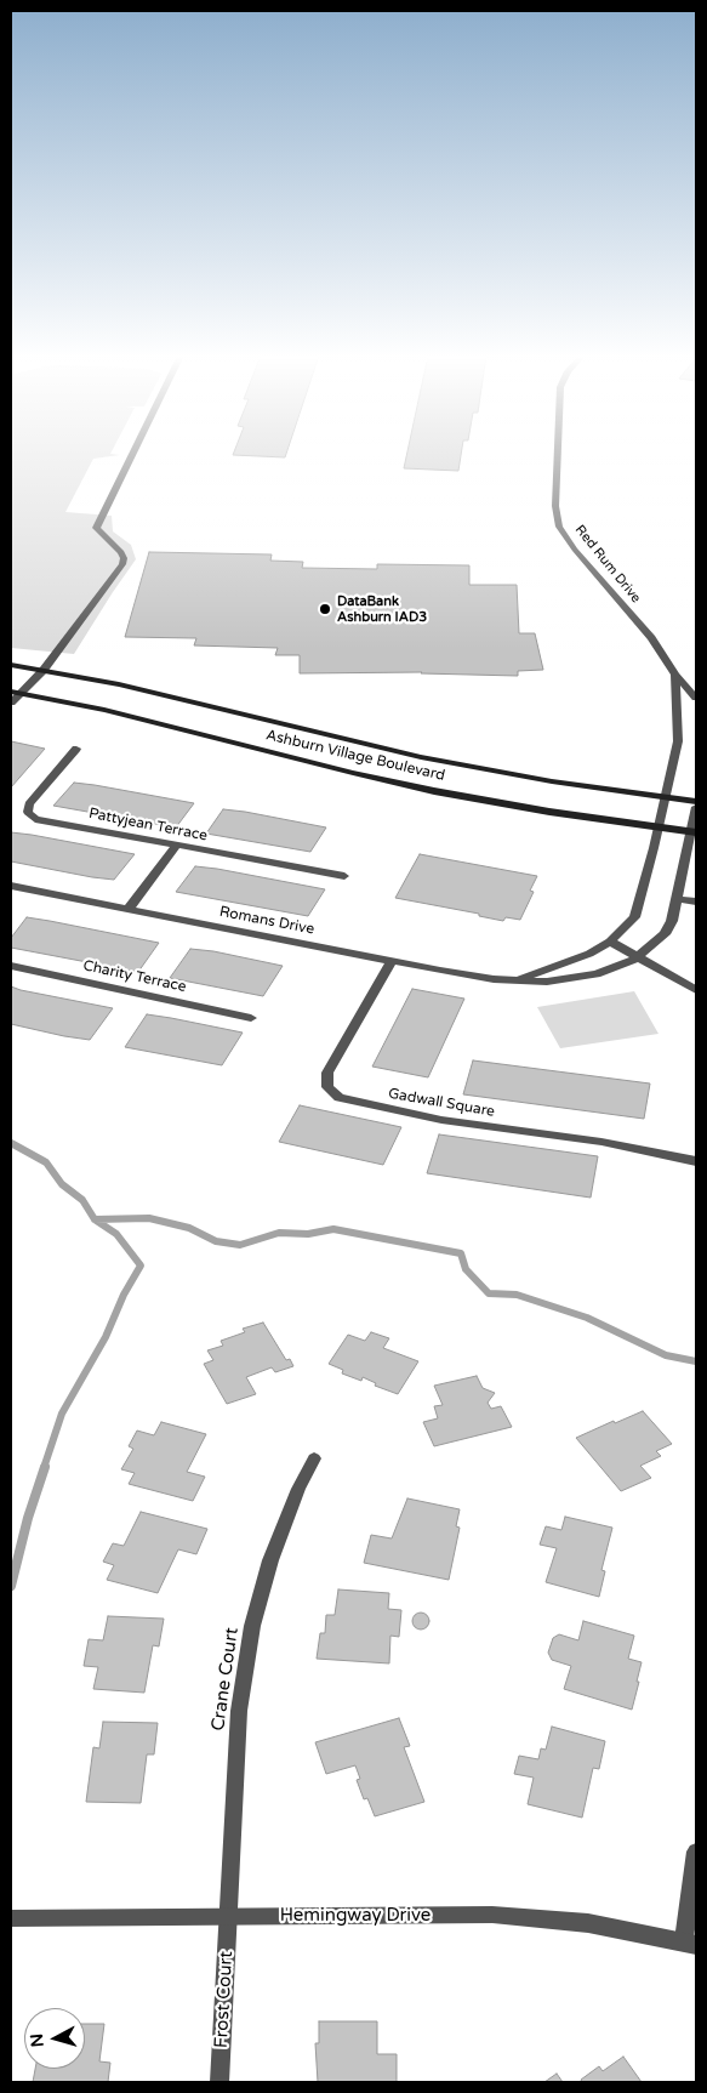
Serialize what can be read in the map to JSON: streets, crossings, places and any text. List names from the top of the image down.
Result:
{
  "streets": {
    "main road": ["Ashburn Village Boulevard"],
    "street": [
      "Red Rum Drive",
      "Pattyjean Terrace",
      "Romans Drive",
      "Charity Terrace",
      "Gadwall Square",
      "Crane Court",
      "Hemingway Drive",
      "Frost Court"
    ]
  },
  "crossings": [
    ["Ashburn Village Boulevard", "Romans Drive"],
    ["Romans Drive", "Gadwall Square"],
    ["Crane Court", "Hemingway Drive"],
    ["Crane Court", "Frost Court"],
    ["Hemingway Drive", "Frost Court"]
  ],
  "places": ["DataBank Ashburn IAD3"],
  "north": "left"
}
